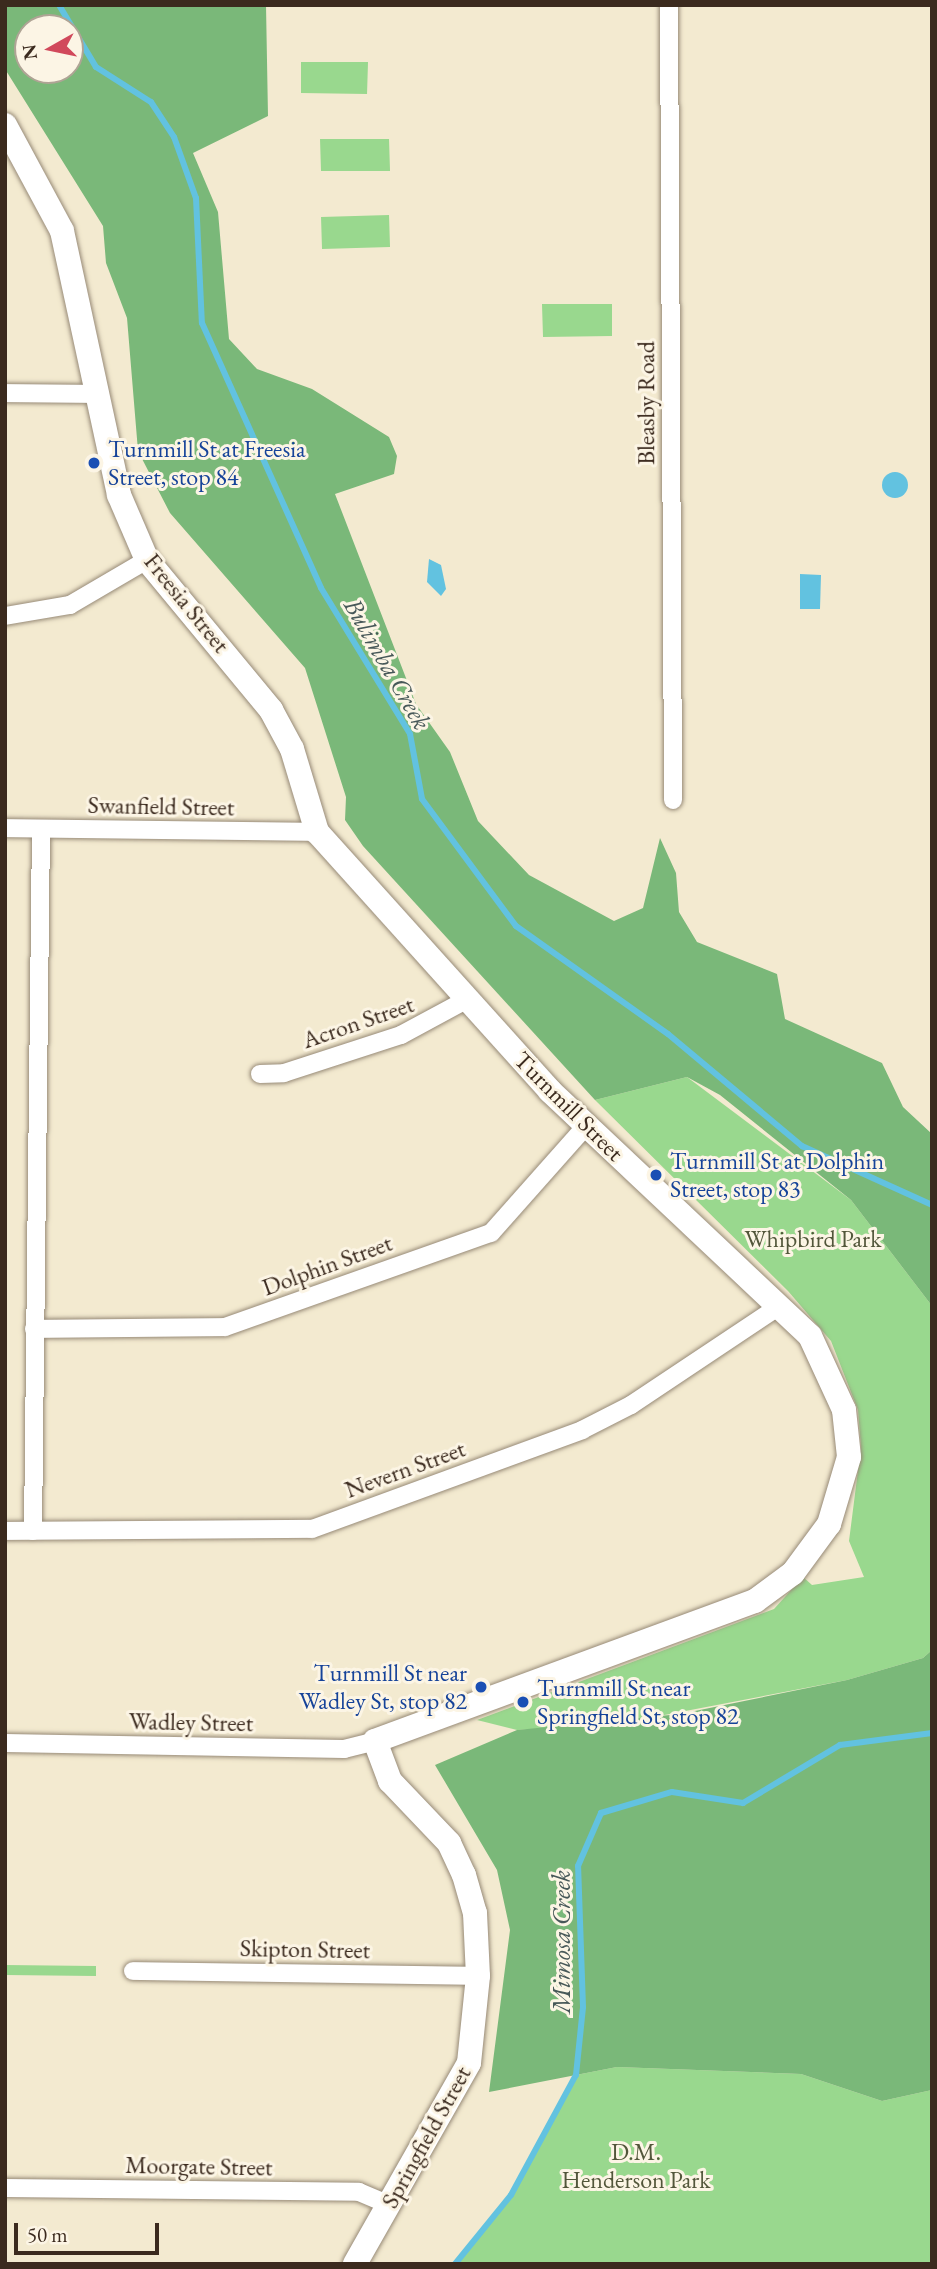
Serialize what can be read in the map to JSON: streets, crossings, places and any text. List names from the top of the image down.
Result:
{
  "streets": {
    "street": [
      "Bleasby Road",
      "Freesia Street",
      "Swanfield Street",
      "Acron Street",
      "Turnmill Street",
      "Dolphin Street",
      "Nevern Street",
      "Wadley Street",
      "Skipton Street",
      "Springfield Street",
      "Moorgate Street"
    ]
  },
  "crossings": [
    ["Freesia Street", "Swanfield Street"],
    ["Freesia Street", "Turnmill Street"],
    ["Swanfield Street", "Turnmill Street"],
    ["Acron Street", "Turnmill Street"],
    ["Turnmill Street", "Dolphin Street"],
    ["Turnmill Street", "Nevern Street"],
    ["Turnmill Street", "Wadley Street"],
    ["Turnmill Street", "Springfield Street"],
    ["Wadley Street", "Springfield Street"],
    ["Skipton Street", "Springfield Street"],
    ["Springfield Street", "Moorgate Street"]
  ],
  "water": ["Bulimba Creek", "Mimosa Creek"],
  "parks": ["Whipbird Park", "D.M. Henderson Park"],
  "places": [
    "Turnmill St at Freesia Street, stop 84",
    "Turnmill St at Dolphin Street, stop 83",
    "Turnmill St near Wadley St, stop 82",
    "Turnmill St near Springfield St, stop 82"
  ],
  "scale_bar": "50 m",
  "north": "left"
}
